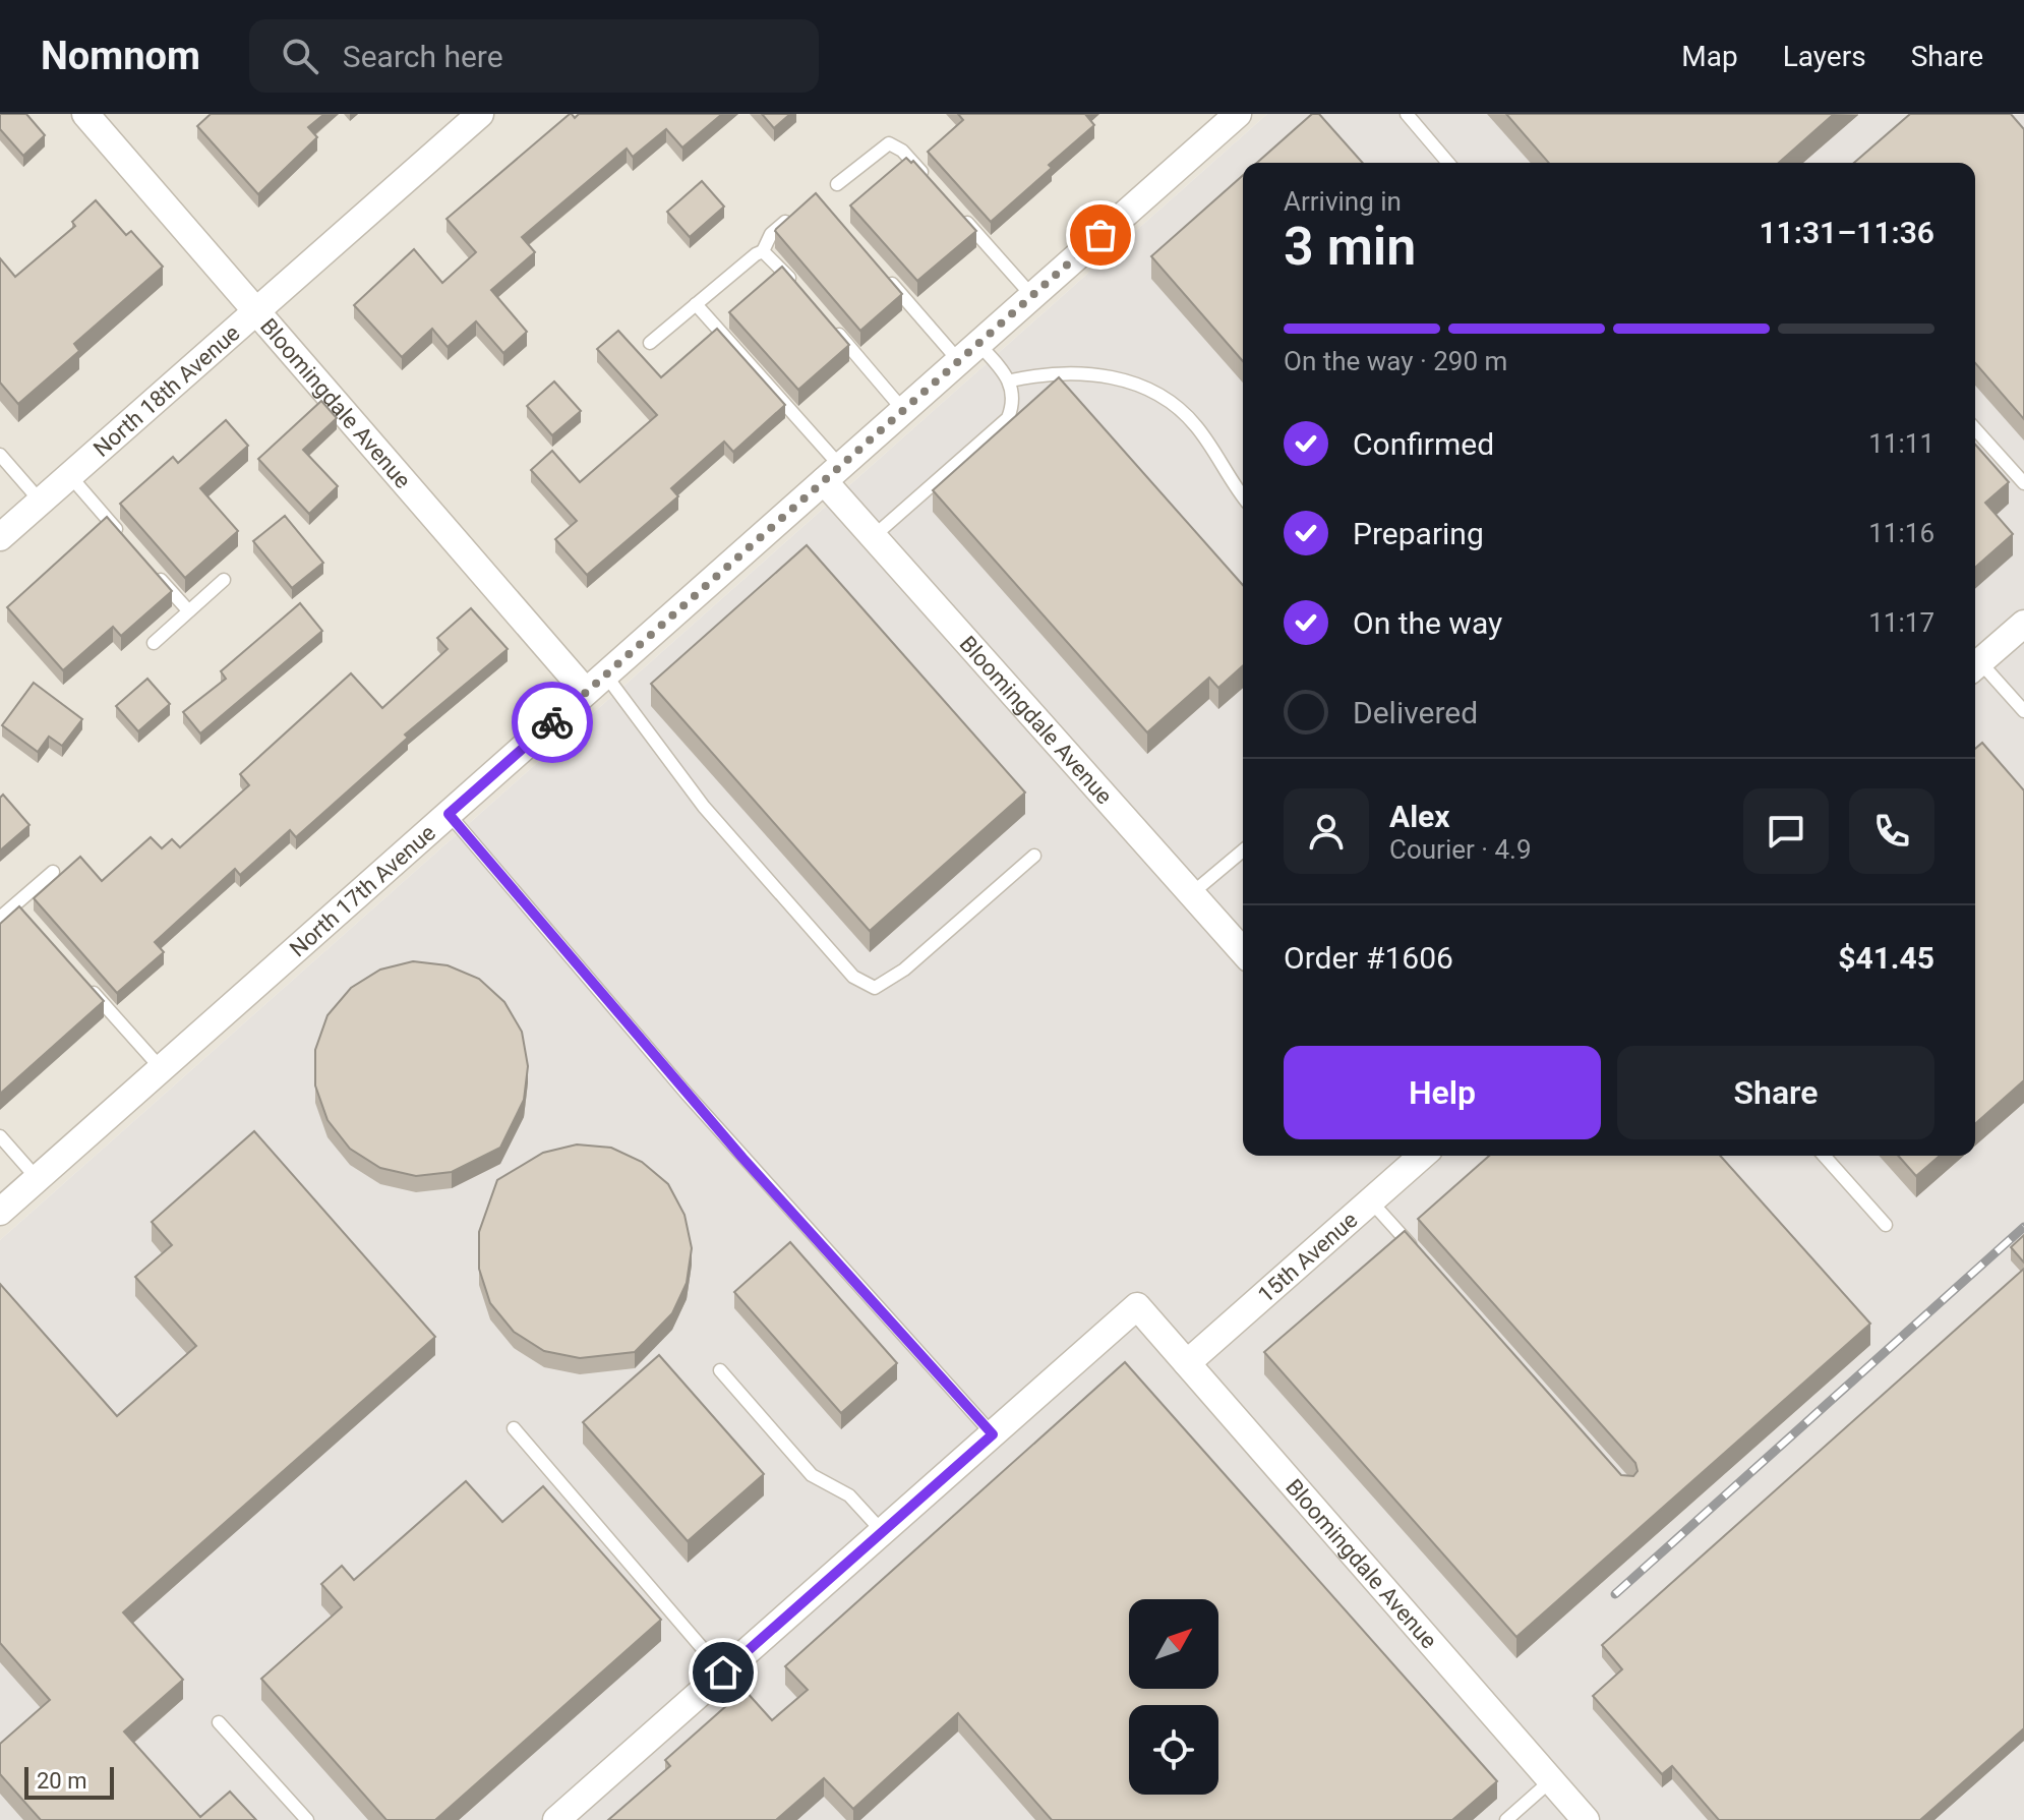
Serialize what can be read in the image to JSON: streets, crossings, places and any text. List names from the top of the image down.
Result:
{
  "streets": {
    "street": [
      "North 18th Avenue",
      "Bloomingdale Avenue",
      "North 17th Avenue",
      "15th Avenue"
    ]
  },
  "crossings": [
    ["North 18th Avenue", "Bloomingdale Avenue"],
    ["Bloomingdale Avenue", "North 17th Avenue"],
    ["Bloomingdale Avenue", "15th Avenue"]
  ],
  "scale_bar": "20 m",
  "north": "top right",
  "page": {
    "header": "Nomnom",
    "search": "Search here",
    "nav": ["Map", "Layers", "Share"],
    "heading": ["3 min", "Arriving in", "11:31–11:36"],
    "panel": [
      "Alex",
      "Courier · 4.9",
      "Order #1606",
      "$41.45"
    ],
    "bar": "On the way · 290 m",
    "list": [
      ["Confirmed", "11:11"],
      ["Preparing", "11:16"],
      ["On the way", "11:17"],
      "Delivered"
    ],
    "buttons": ["Help", "Share"],
    "scale": "20 m"
  }
}
